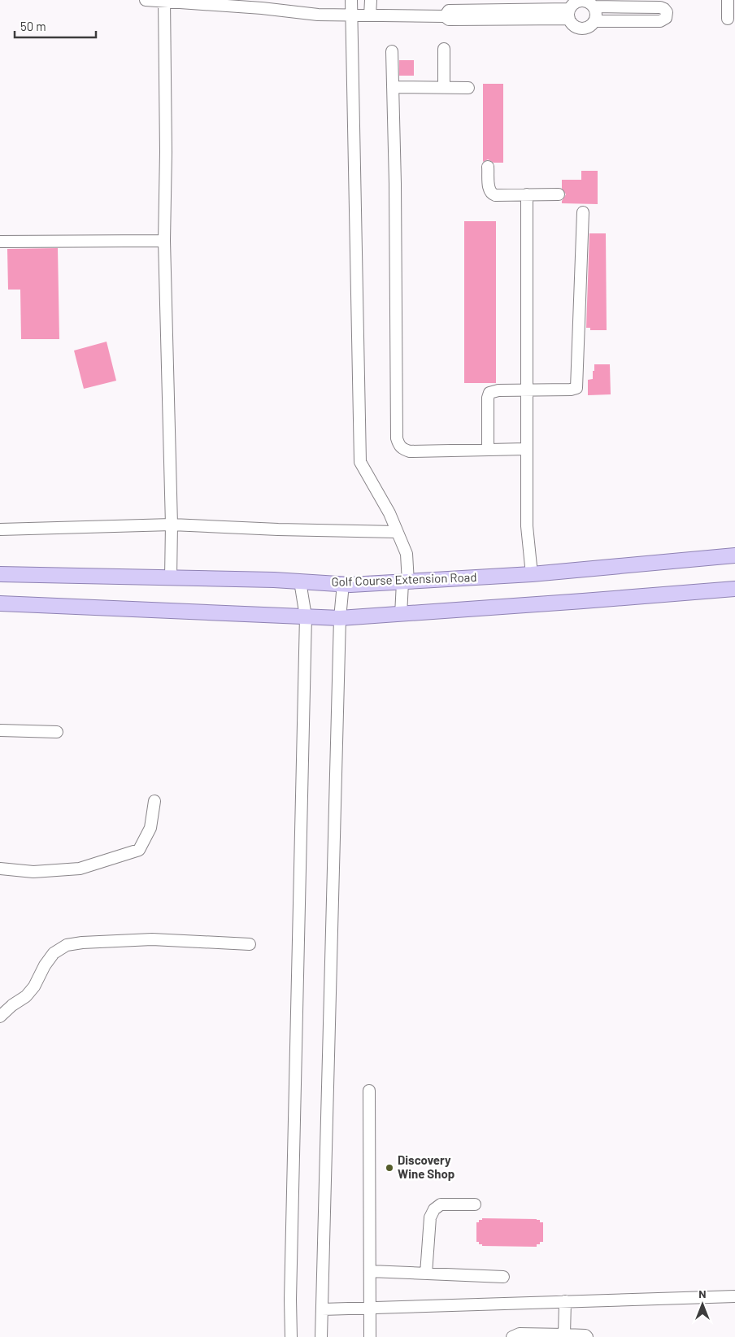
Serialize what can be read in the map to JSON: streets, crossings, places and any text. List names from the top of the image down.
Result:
{
  "streets": {
    "main road": ["Golf Course Extension Road"]
  },
  "places": ["Discovery Wine Shop"],
  "scale_bar": "50 m",
  "north": "top"
}
